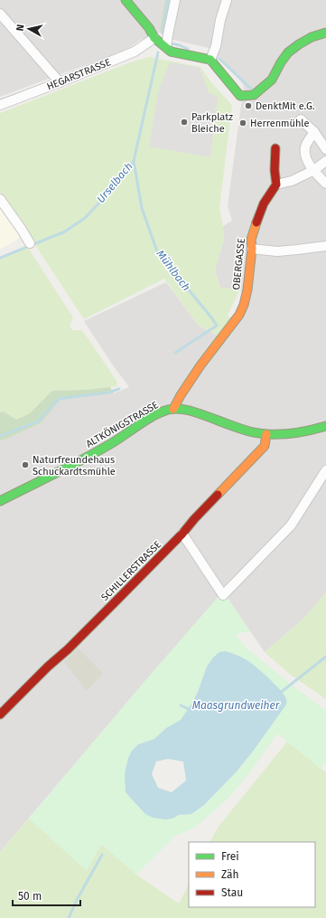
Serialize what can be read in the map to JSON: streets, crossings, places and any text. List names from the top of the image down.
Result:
{
  "streets": {
    "street": [
      "HEGARSTRASSE",
      "OBERGASSE",
      "ALTKÖNIGSTRASSE",
      "SCHILLERSTRASSE"
    ]
  },
  "crossings": [
    ["OBERGASSE", "ALTKÖNIGSTRASSE"],
    ["ALTKÖNIGSTRASSE", "SCHILLERSTRASSE"]
  ],
  "water": ["Urselbach", "Mühlbach", "Maasgrundweiher"],
  "places": [
    "DenktMit e.G.",
    "Parkplatz Bleiche",
    "Herrenmühle",
    "Naturfreundehaus Schuckardtsmühle"
  ],
  "legend": ["Frei", "Zäh", "Stau"],
  "scale_bar": "50 m",
  "north": "left"
}
